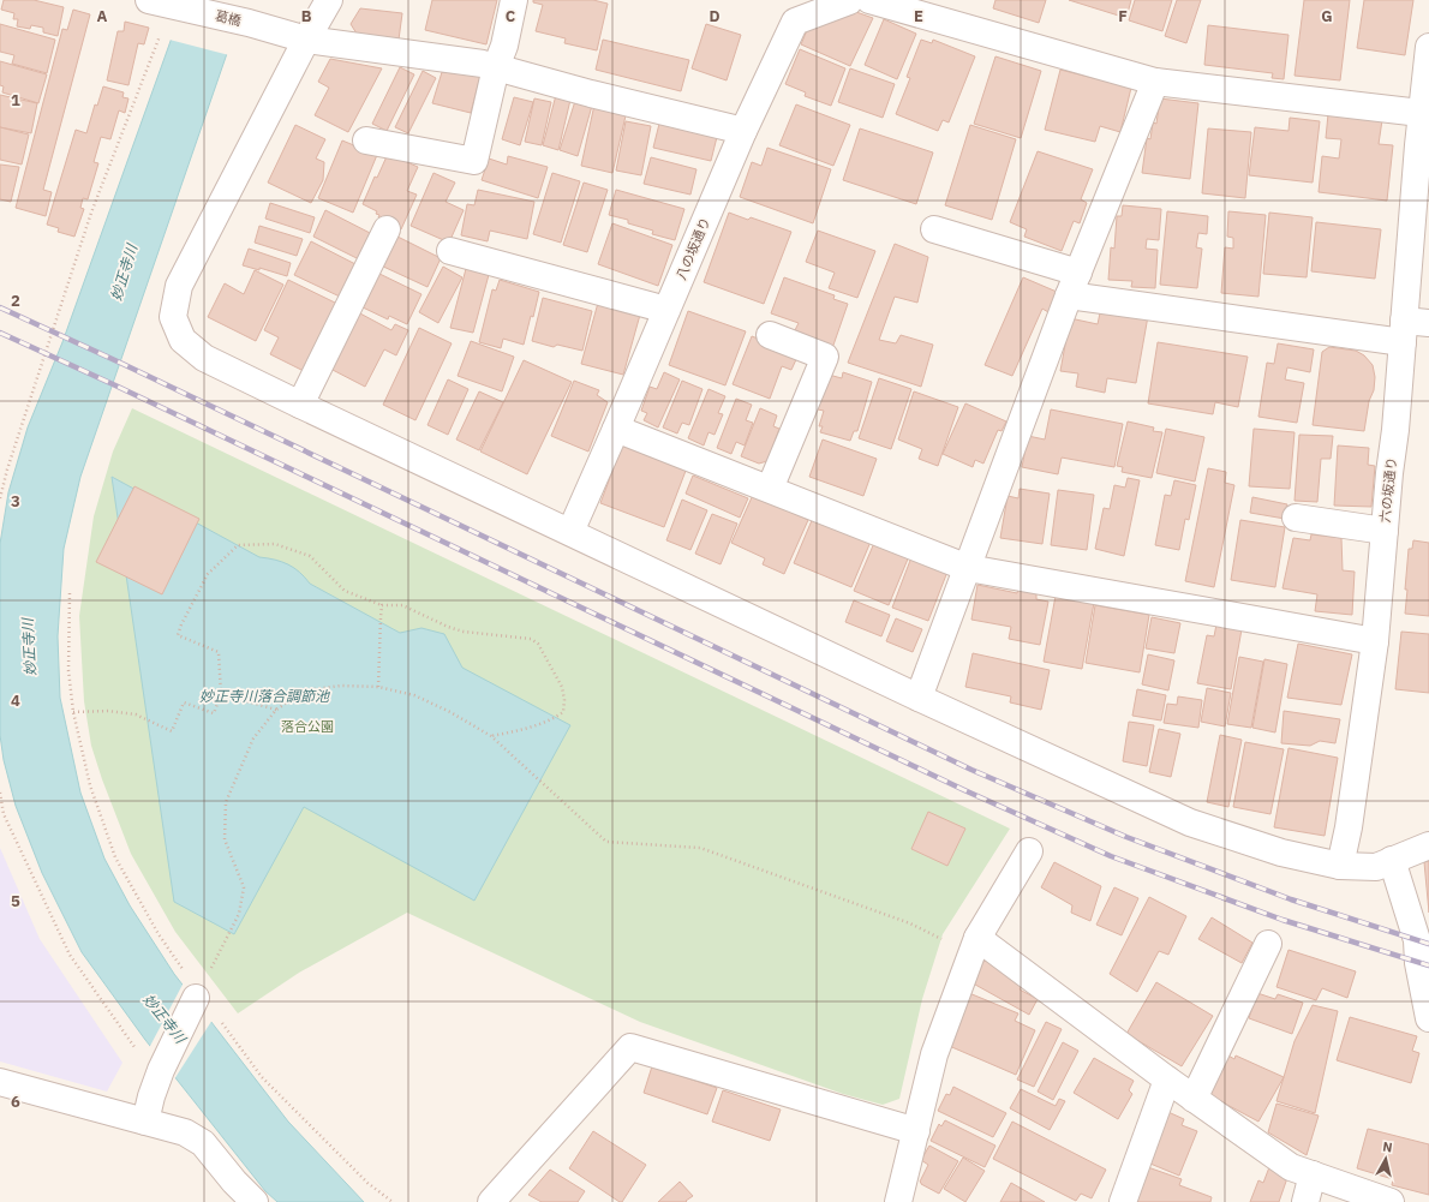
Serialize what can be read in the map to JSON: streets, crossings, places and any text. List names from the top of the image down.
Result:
{
  "streets": {
    "street": ["葛橋", "八の坂通り", "六の坂通り"]
  },
  "crossings": [
    ["葛橋", "八の坂通り"]
  ],
  "water": ["妙正寺川", "妙正寺川落合調節池"],
  "parks": ["落合公園"],
  "north": "top",
  "grid": {
    "columns": [
      "A",
      "B",
      "C",
      "D",
      "E",
      "F",
      "G"
    ],
    "rows": [
      "1",
      "2",
      "3",
      "4",
      "5",
      "6"
    ]
  }
}
